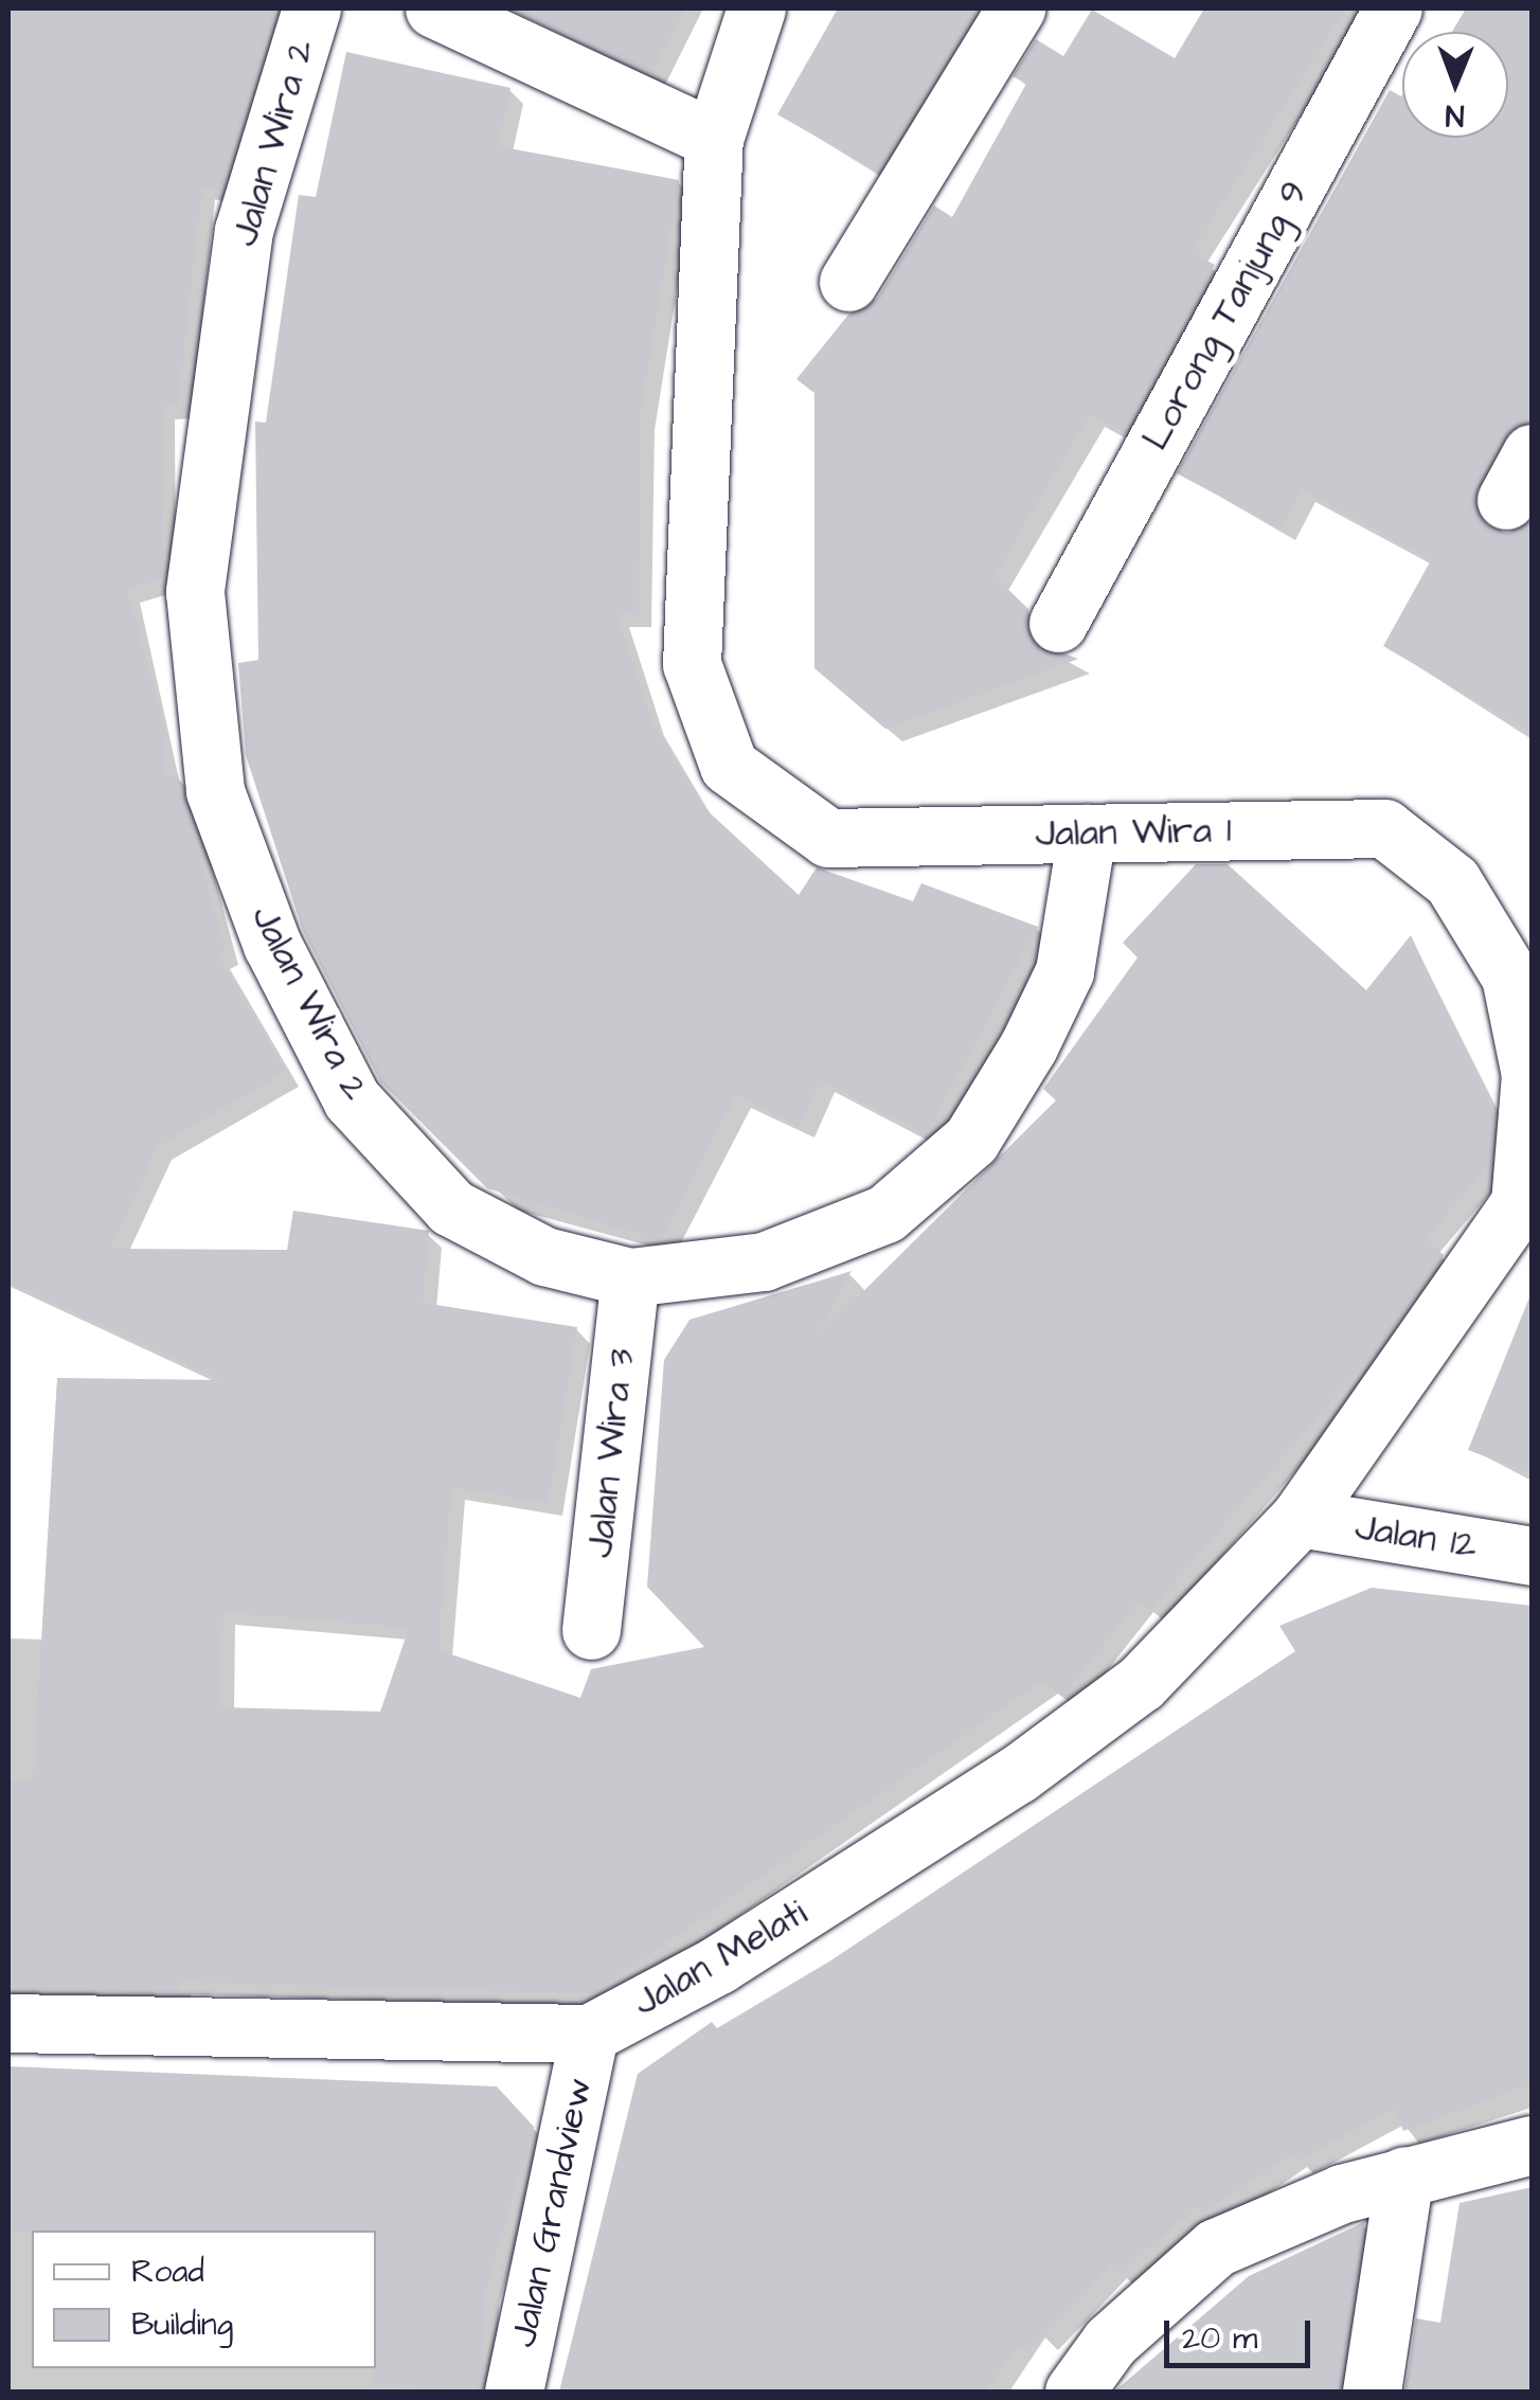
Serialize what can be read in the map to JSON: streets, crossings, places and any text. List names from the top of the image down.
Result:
{
  "streets": {
    "street": [
      "Jalan Wira 2",
      "Lorong Tanjung 9",
      "Jalan Wira 1",
      "Jalan Wira 3",
      "Jalan 12",
      "Jalan Melati",
      "Jalan Grandview"
    ]
  },
  "crossings": [
    ["Jalan Wira 2", "Jalan Wira 1"],
    ["Jalan Wira 2", "Jalan Wira 3"],
    ["Jalan Wira 1", "Jalan 12"],
    ["Jalan Wira 1", "Jalan Melati"],
    ["Jalan 12", "Jalan Melati"],
    ["Jalan Melati", "Jalan Grandview"]
  ],
  "legend": ["Road", "Building"],
  "scale_bar": "20 m",
  "north": "bottom"
}
